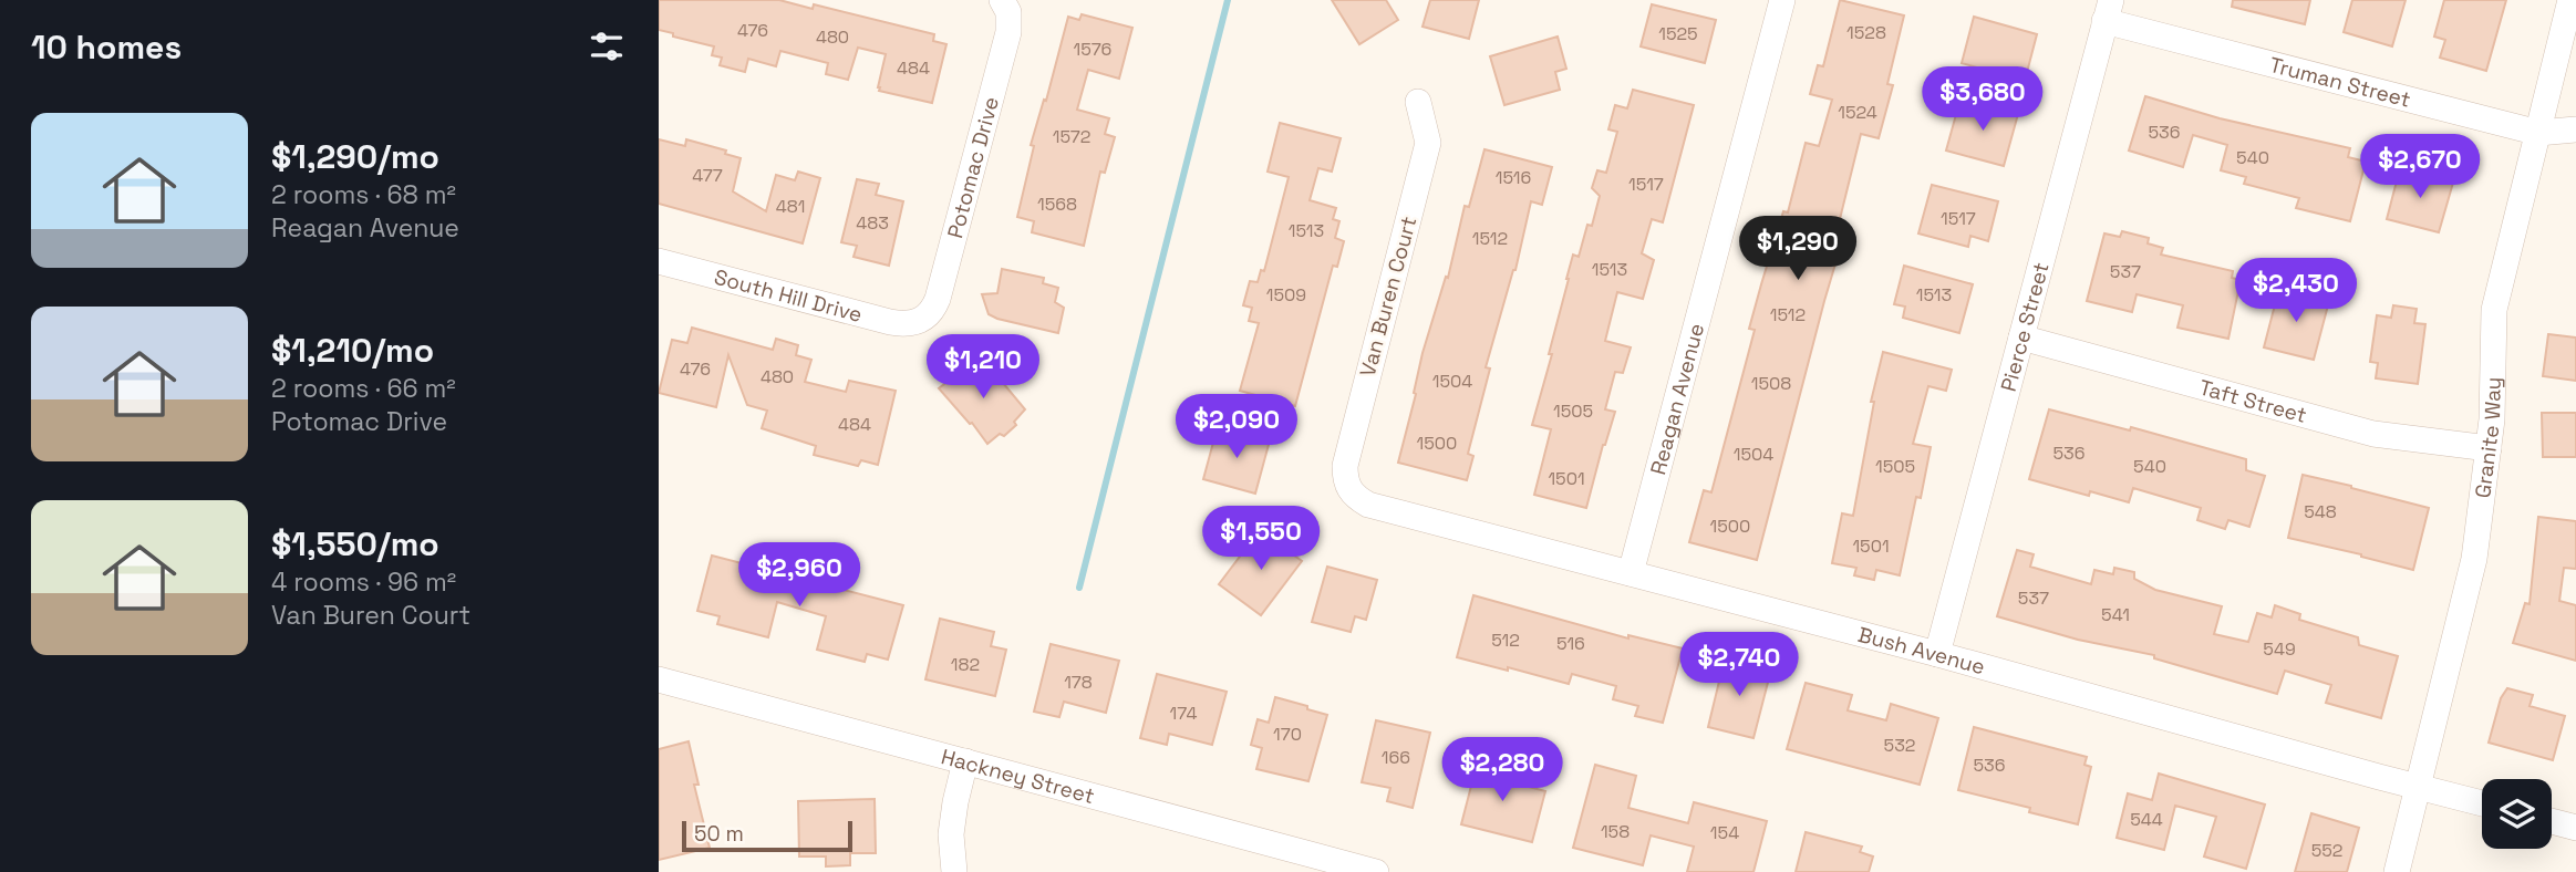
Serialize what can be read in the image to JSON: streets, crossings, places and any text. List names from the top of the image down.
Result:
{
  "streets": {
    "street": [
      "Truman Street",
      "Potomac Drive",
      "South Hill Drive",
      "Van Buren Court",
      "Pierce Street",
      "Reagan Avenue",
      "Taft Street",
      "Granite Way",
      "Bush Avenue",
      "Hackney Street"
    ]
  },
  "crossings": [
    ["Truman Street", "Pierce Street"],
    ["Truman Street", "Granite Way"],
    ["Potomac Drive", "South Hill Drive"],
    ["Van Buren Court", "Bush Avenue"],
    ["Pierce Street", "Taft Street"],
    ["Pierce Street", "Bush Avenue"],
    ["Reagan Avenue", "Bush Avenue"],
    ["Taft Street", "Granite Way"],
    ["Granite Way", "Bush Avenue"]
  ],
  "house_numbers": [
    "476",
    "1528",
    "1525",
    "480",
    "1576",
    "484",
    "1524",
    "536",
    "1572",
    "540",
    "477",
    "1516",
    "1517",
    "1568",
    "481",
    "1517",
    "483",
    "1513",
    "1512",
    "1513",
    "537",
    "1509",
    "1513",
    "1512",
    "476",
    "480",
    "1504",
    "1508",
    "1505",
    "484",
    "1500",
    "536",
    "1504",
    "1505",
    "540",
    "1501",
    "548",
    "1500",
    "1501",
    "537",
    "541",
    "512",
    "516",
    "549",
    "182",
    "178",
    "174",
    "170",
    "532",
    "166",
    "536",
    "544",
    "158",
    "154",
    "552"
  ],
  "scale_bar": "50 m",
  "page": {
    "heading": "10 homes",
    "price": [
      "$3,680",
      "$2,670",
      "$1,290",
      "$2,430",
      "$1,210",
      "$2,090",
      "$1,550",
      "$2,960",
      "$2,740",
      "$2,280"
    ],
    "list": [
      {
        "name": "$1,290/mo",
        "note": "2 rooms · 68 m² · Reagan Avenue"
      },
      {
        "name": "$1,210/mo",
        "note": "2 rooms · 66 m² · Potomac Drive"
      },
      {
        "name": "$1,550/mo",
        "note": "4 rooms · 96 m² · Van Buren Court"
      }
    ],
    "scale": "50 m"
  }
}
